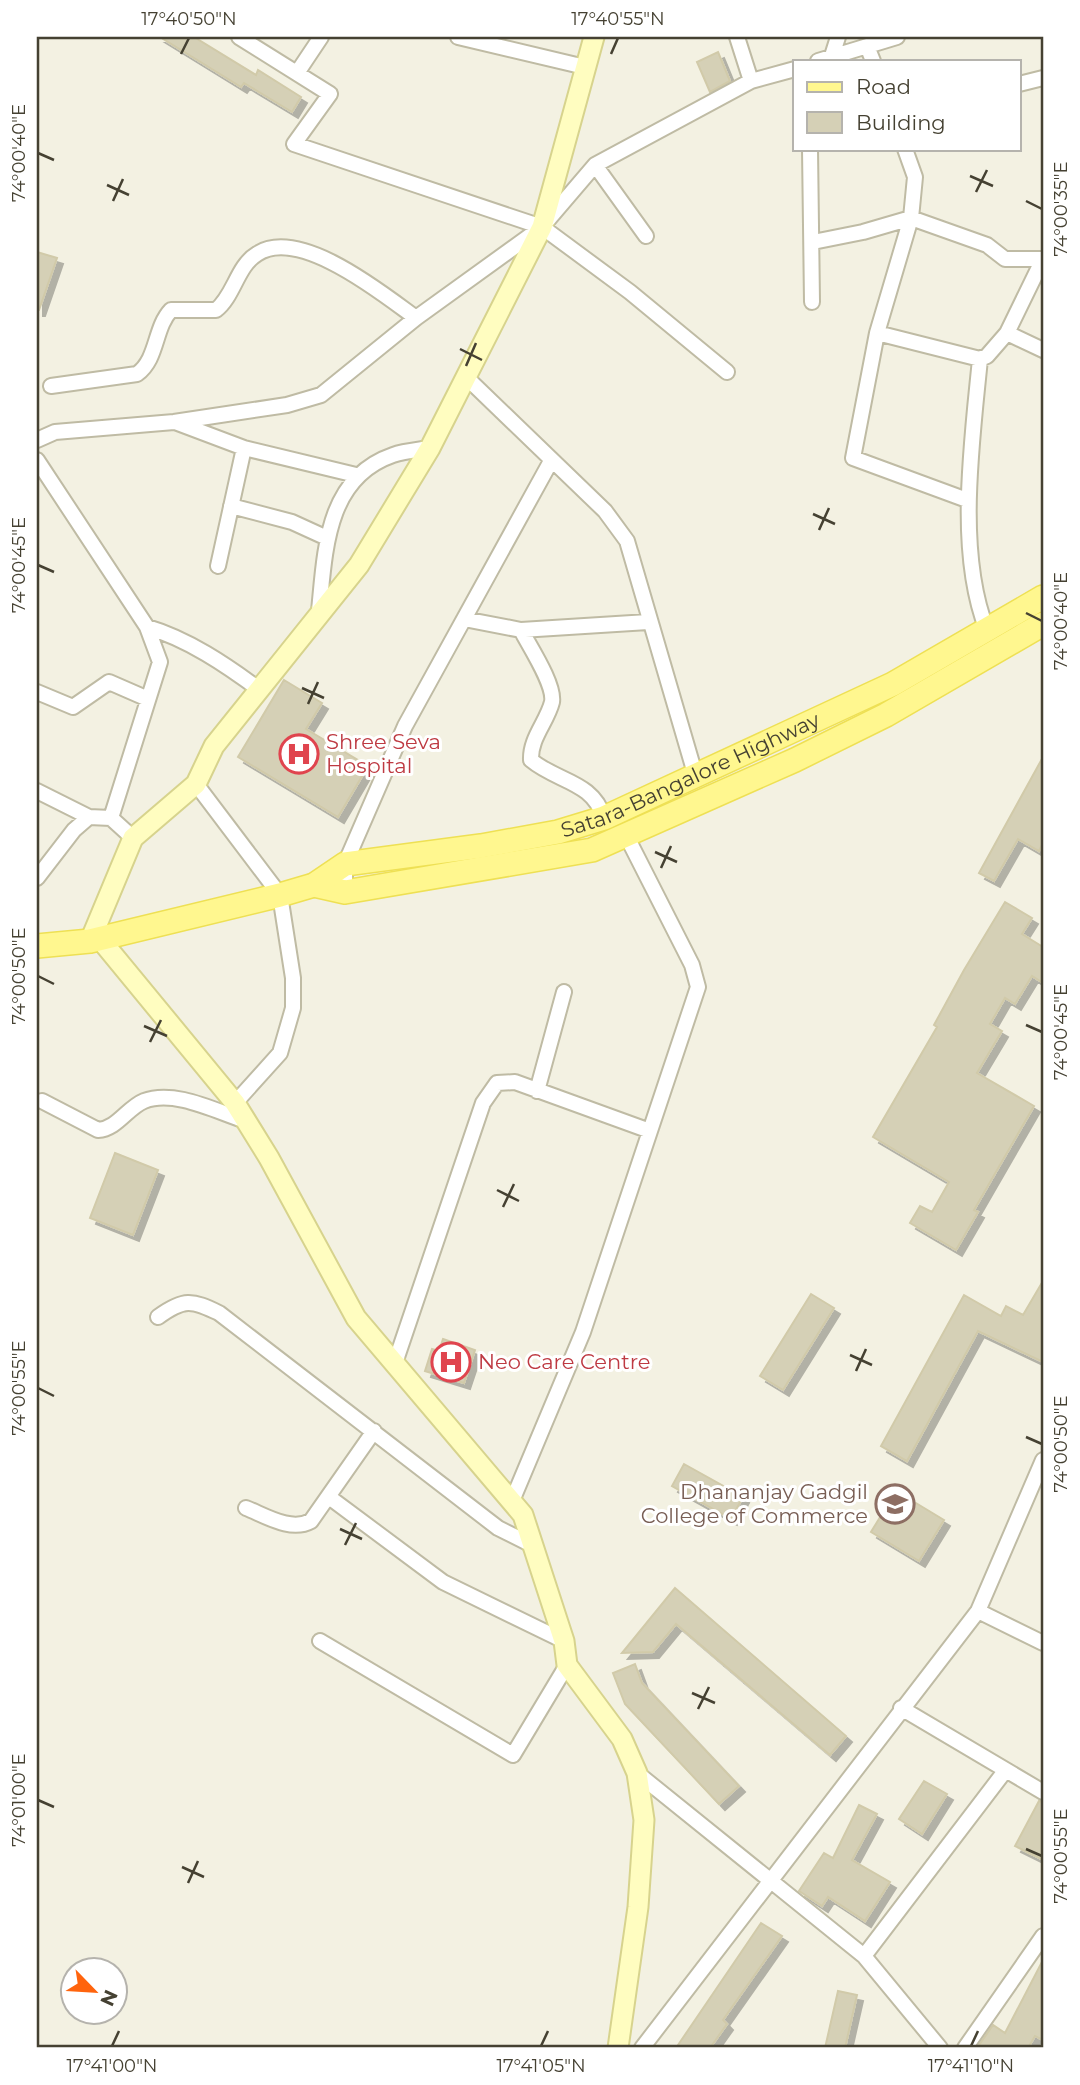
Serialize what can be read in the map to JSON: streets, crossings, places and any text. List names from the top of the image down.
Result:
{
  "streets": {
    "main road": ["Satara-Bangalore Highway"]
  },
  "places": {
    "hospital": ["Shree Seva Hospital", "Neo Care Centre"],
    "school or university": ["Dhananjay Gadgil College of Commerce"]
  },
  "legend": ["Road", "Building"],
  "north": "bottom right",
  "coordinates": [
    "17°40'50\"N",
    "17°40'55\"N",
    "74°00'40\"E",
    "74°00'35\"E",
    "74°00'45\"E",
    "74°00'50\"E",
    "74°00'55\"E",
    "74°01'00\"E",
    "17°41'00\"N",
    "17°41'05\"N",
    "17°41'10\"N"
  ]
}
